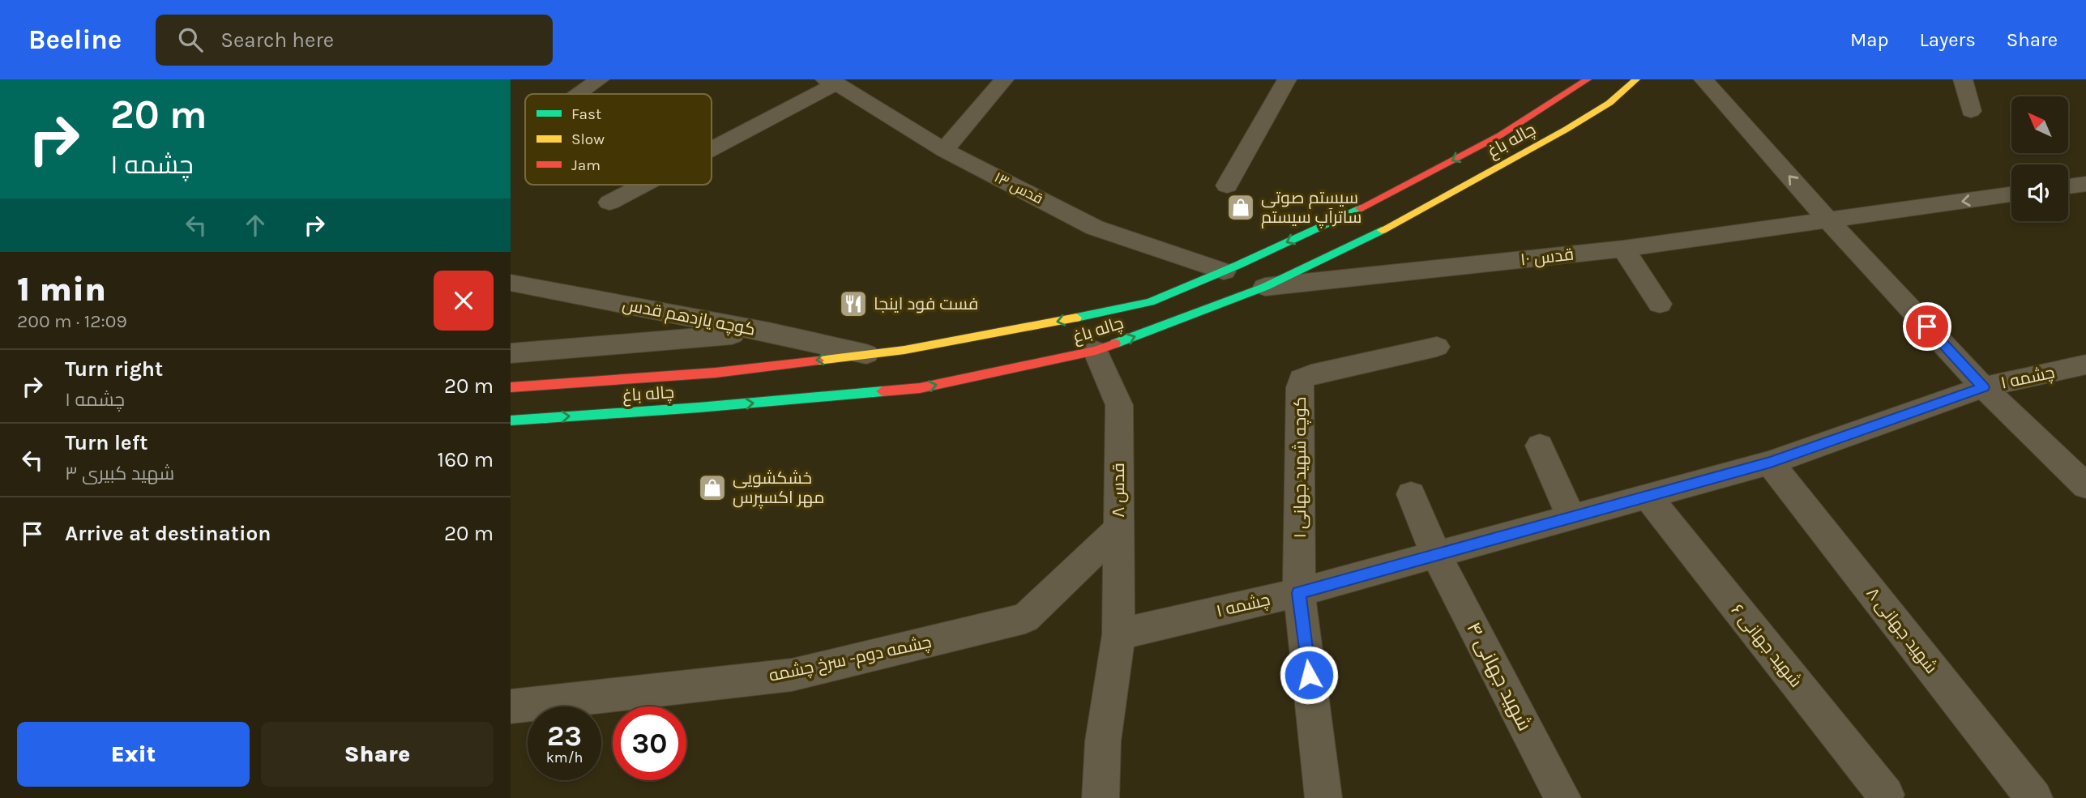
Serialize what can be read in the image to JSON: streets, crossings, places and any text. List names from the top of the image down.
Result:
{
  "streets": {
    "main road": ["چاله باغ"],
    "street": [
      "قدس ۱۳",
      "قدس ۱۰",
      "کوچه یازدهم قدس",
      "چشمه ۱",
      "کوچه شهید جهانی ۱",
      "قدس ۸",
      "۸ شهید جهانی",
      "۶ شهید جهانی",
      "چشمه دوم- سرخ چشمه",
      "۴ شهید جهانی"
    ]
  },
  "crossings": [
    ["چاله باغ", "قدس ۱۳"],
    ["چاله باغ", "قدس ۱۰"],
    ["چاله باغ", "کوچه یازدهم قدس"],
    ["چاله باغ", "قدس ۸"],
    ["چشمه ۱", "کوچه شهید جهانی ۱"],
    ["چشمه ۱", "قدس ۸"],
    ["چشمه ۱", "۸ شهید جهانی"],
    ["چشمه ۱", "۶ شهید جهانی"],
    ["چشمه ۱", "۴ شهید جهانی"],
    ["قدس ۸", "چشمه دوم- سرخ چشمه"]
  ],
  "places": {
    "shop": ["سیستم صوتی ساترآپ سیستم", "خشکشویی مهر اکسپرس"],
    "restaurant": ["فست فود اينجا"]
  },
  "legend": ["Fast", "Slow", "Jam"],
  "north": "top left",
  "page": {
    "header": "Beeline",
    "search": "Search here",
    "nav": ["Map", "Layers", "Share"],
    "turn": ["20 m", "چشمه ۱"],
    "heading": ["1 min", "200 m · 12:09"],
    "list": [
      {
        "name": "Turn right",
        "note": "چشمه ۱",
        "value": "20 m"
      },
      {
        "name": "Turn left",
        "note": "۳ شهید کبیری",
        "value": "160 m"
      },
      {
        "name": "Arrive at destination",
        "value": "20 m"
      }
    ],
    "speed": "23 km/h",
    "limit": "30",
    "buttons": ["Exit", "Share"]
  }
}
